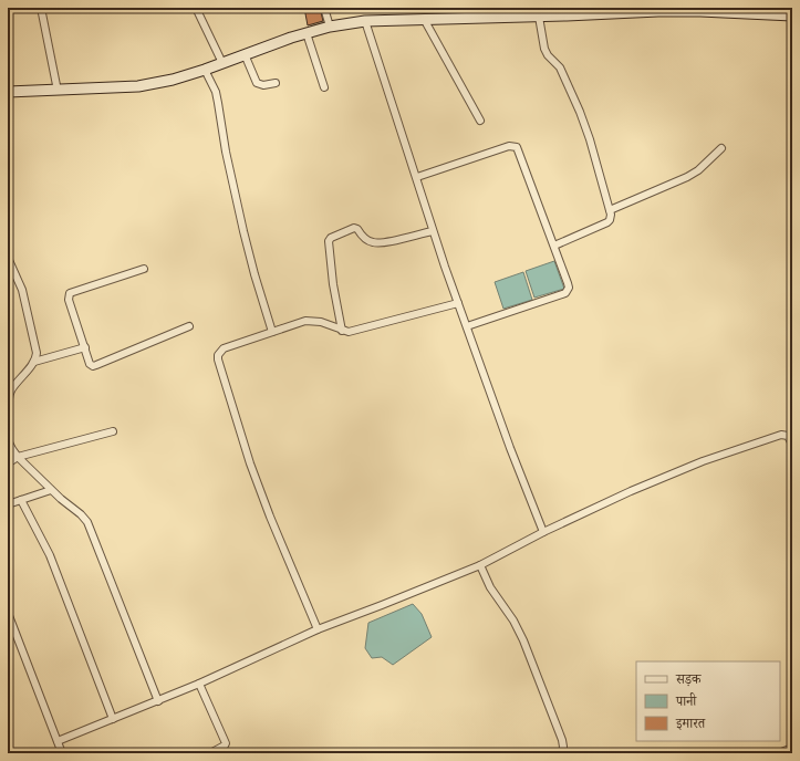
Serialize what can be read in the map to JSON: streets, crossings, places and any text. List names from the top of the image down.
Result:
{
  "legend": ["सड़क", "पानी", "इमारत"]
}
